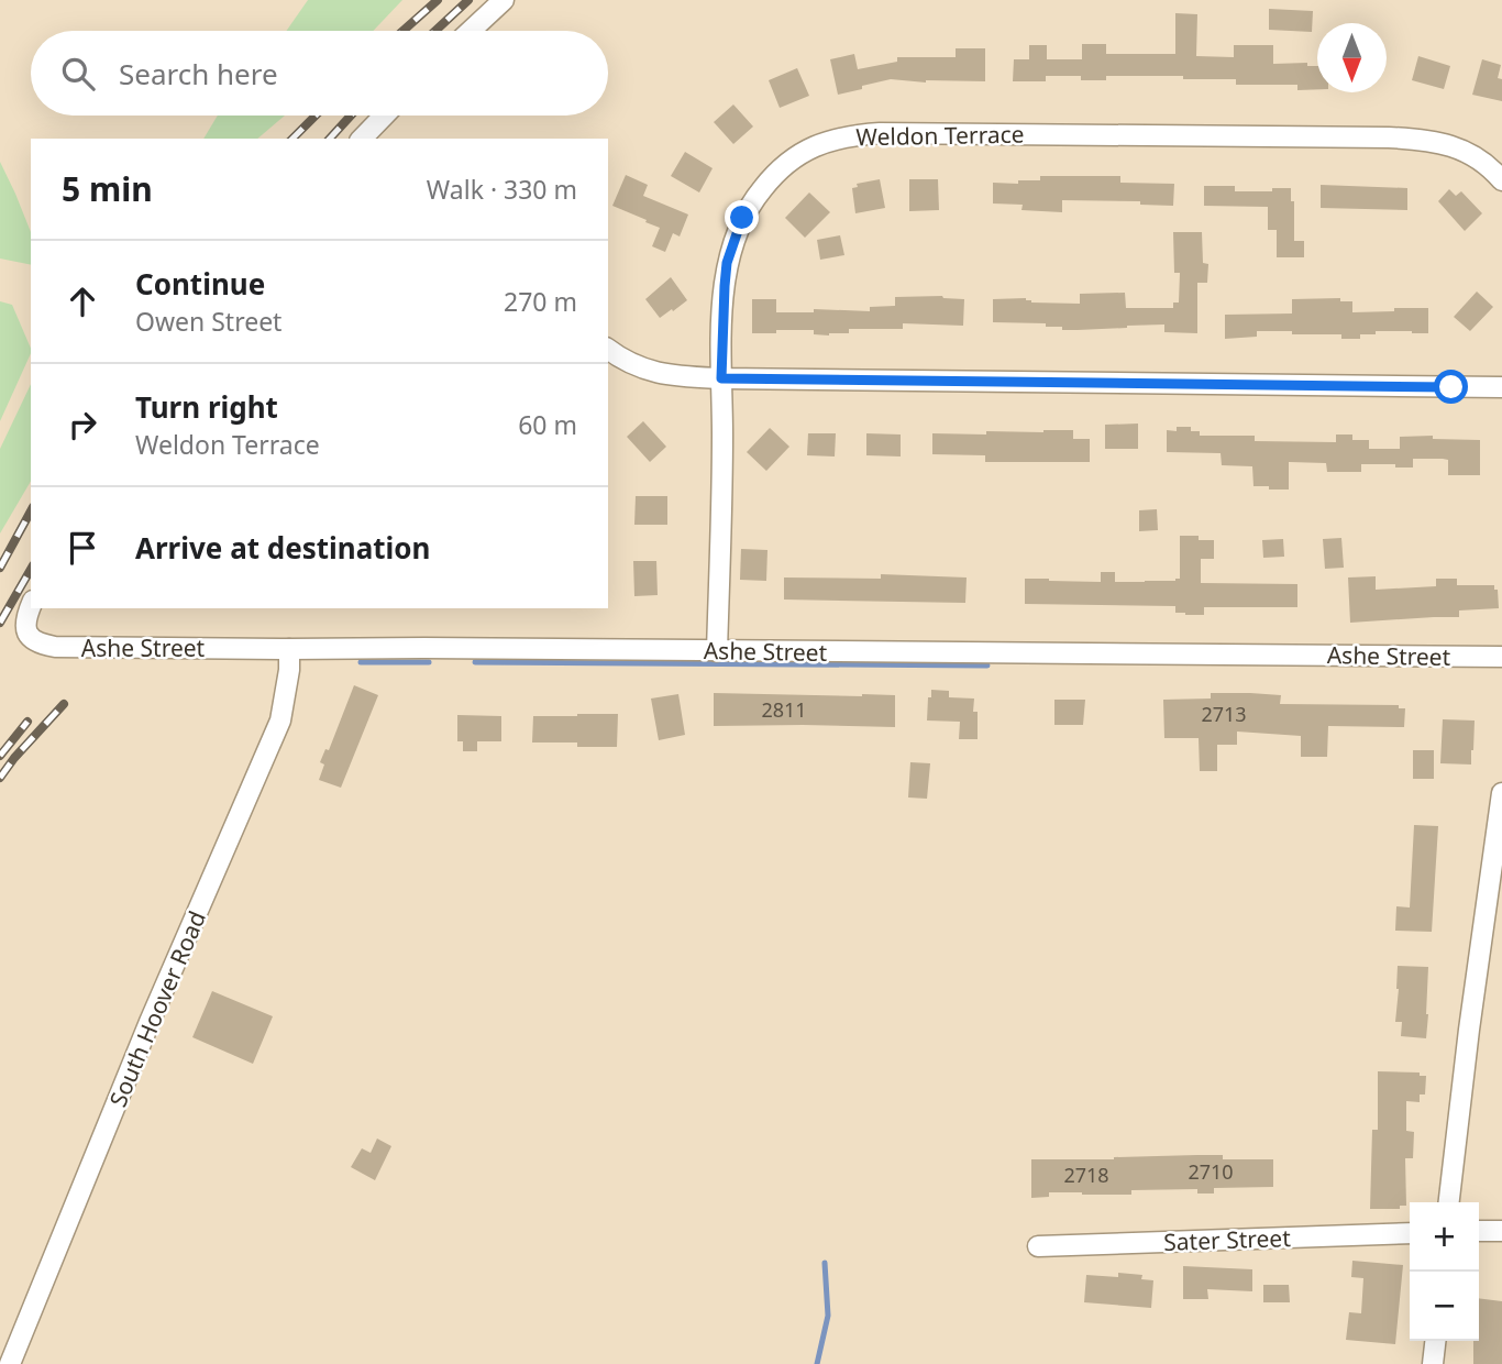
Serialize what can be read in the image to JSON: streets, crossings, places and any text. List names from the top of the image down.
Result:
{
  "streets": {
    "street": [
      "Weldon Terrace",
      "Ashe Street",
      "South Hoover Road",
      "Sater Street"
    ]
  },
  "crossings": [
    ["Weldon Terrace", "Ashe Street"],
    ["Ashe Street", "South Hoover Road"]
  ],
  "house_numbers": [
    "2811",
    "2713",
    "2710",
    "2718"
  ],
  "north": "bottom",
  "page": {
    "search": "Search here",
    "heading": ["5 min", "Walk · 330 m"],
    "list": [
      ["Continue", "Owen Street", "270 m"],
      ["Turn right", "Weldon Terrace", "60 m"],
      "Arrive at destination"
    ],
    "map_buttons": ["+", "−"]
  }
}
